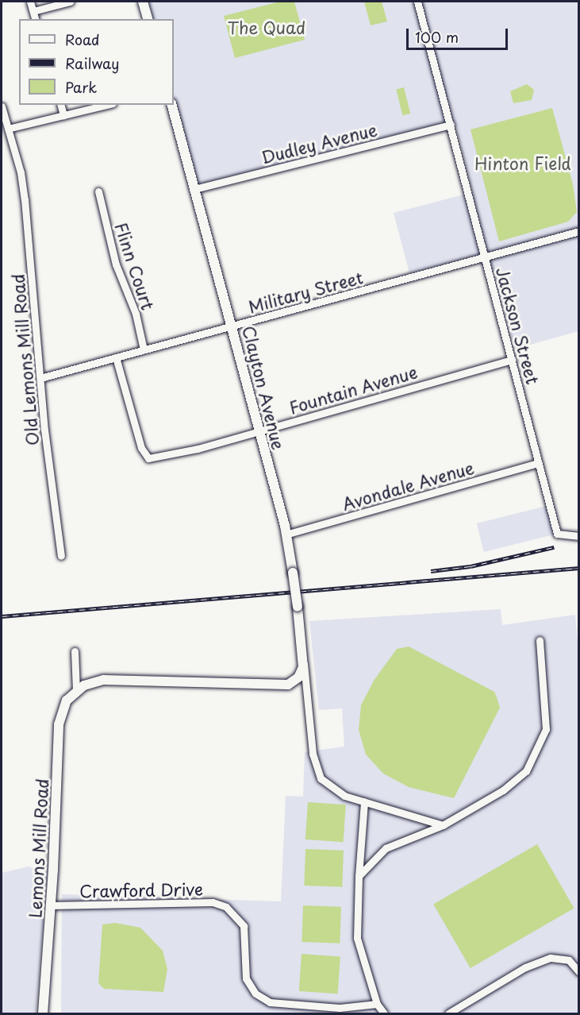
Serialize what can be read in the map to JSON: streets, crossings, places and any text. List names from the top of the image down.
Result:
{
  "streets": {
    "street": [
      "Dudley Avenue",
      "Flinn Court",
      "Military Street",
      "Jackson Street",
      "Old Lemons Mill Road",
      "Clayton Avenue",
      "Fountain Avenue",
      "Avondale Avenue",
      "Lemons Mill Road",
      "Crawford Drive"
    ]
  },
  "crossings": [
    ["Dudley Avenue", "Jackson Street"],
    ["Dudley Avenue", "Clayton Avenue"],
    ["Flinn Court", "Military Street"],
    ["Military Street", "Jackson Street"],
    ["Military Street", "Old Lemons Mill Road"],
    ["Military Street", "Clayton Avenue"],
    ["Military Street", "Fountain Avenue"],
    ["Jackson Street", "Fountain Avenue"],
    ["Jackson Street", "Avondale Avenue"],
    ["Clayton Avenue", "Fountain Avenue"],
    ["Clayton Avenue", "Avondale Avenue"],
    ["Lemons Mill Road", "Crawford Drive"]
  ],
  "parks": ["The Quad", "Hinton Field"],
  "legend": ["Road", "Railway", "Park"],
  "scale_bar": "100 m"
}
